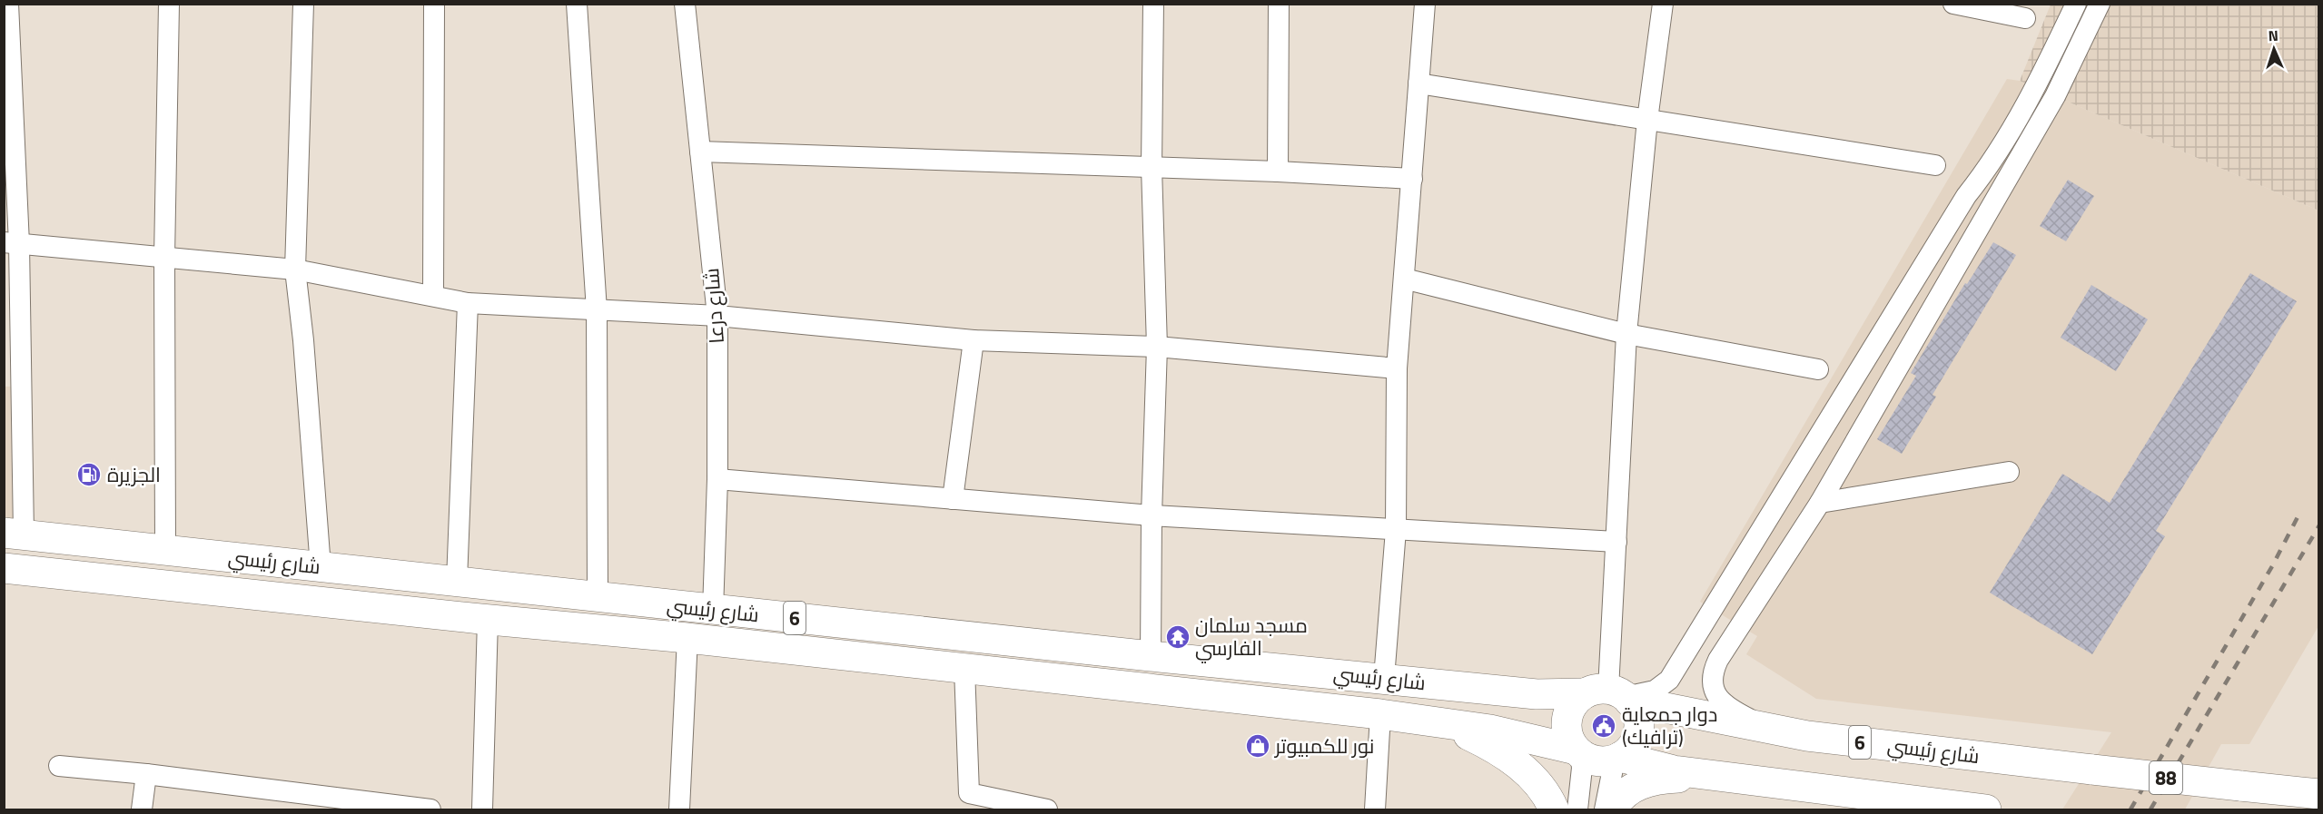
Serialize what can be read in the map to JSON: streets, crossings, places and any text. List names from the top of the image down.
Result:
{
  "streets": {
    "highway": ["شارع رئيسي", "6", "88"],
    "street": ["شارع درعا"]
  },
  "crossings": [
    ["شارع درعا", "شارع رئيسي"]
  ],
  "places": {
    "fuel station": ["الجزيرة"],
    "temple": ["مسجد سلمان الفارسي"],
    "public building": ["دوار جمعاية (ترافيك)"],
    "shop": ["نور للكمبيوتر"]
  },
  "north": "top"
}
